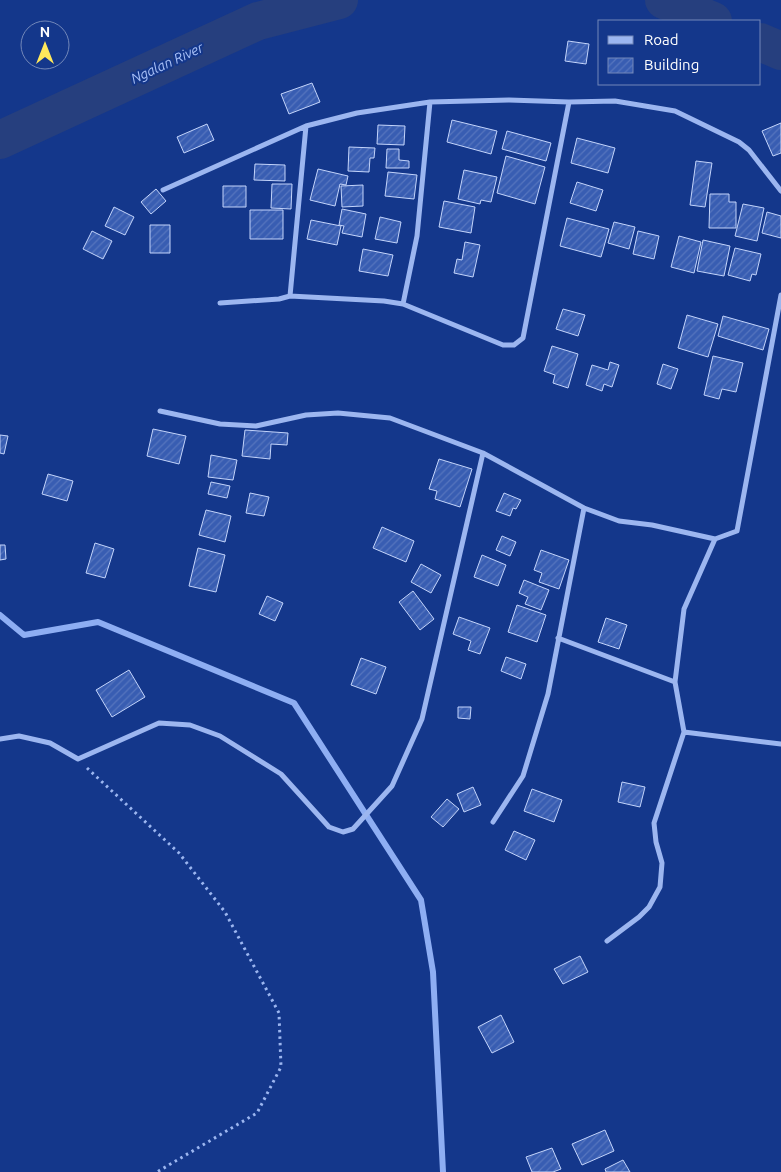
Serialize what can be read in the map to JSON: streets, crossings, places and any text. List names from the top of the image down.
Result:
{
  "water": ["Ngalan River"],
  "legend": ["Road", "Building"],
  "north": "top"
}
